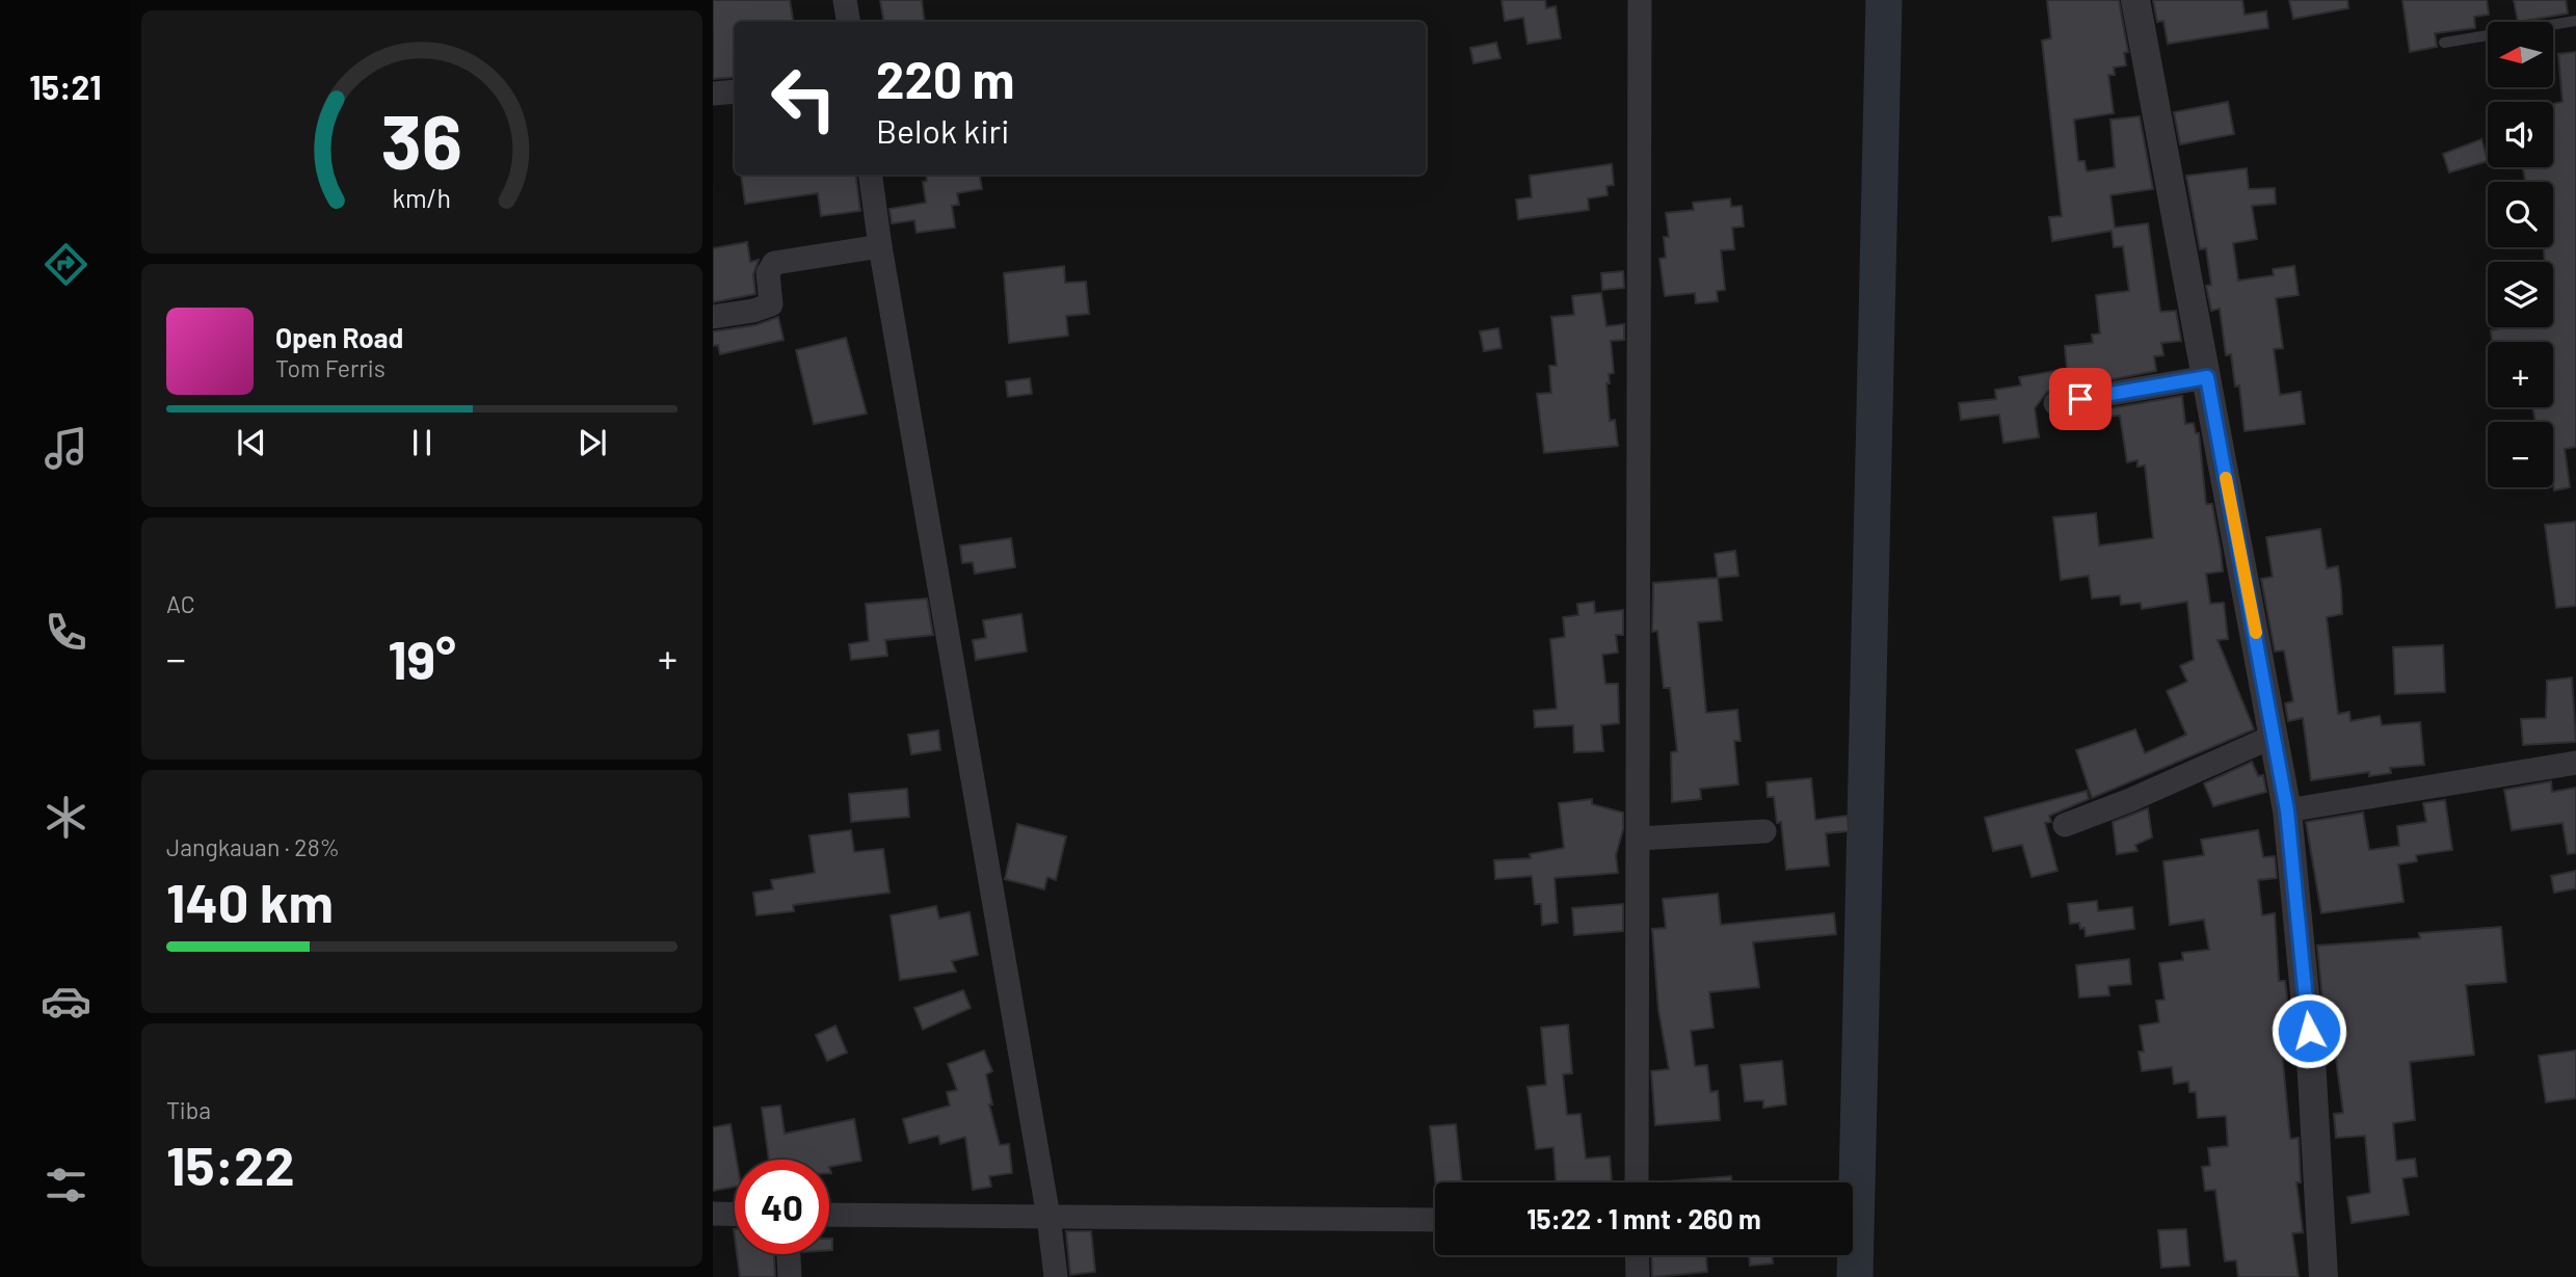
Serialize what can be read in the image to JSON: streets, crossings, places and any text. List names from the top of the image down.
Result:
{
  "north": "left",
  "page": {
    "tabs": "15:21",
    "map_buttons": ["+", "−"],
    "turn": ["220 m", "Belok kiri"],
    "song": ["Open Road", "Tom Ferris"],
    "tile": [
      "AC",
      ["Jangkauan · 28%", "140 km"],
      ["Tiba", "15:22"]
    ],
    "heat": ["−", "19°", "+"],
    "limit": "40",
    "trip": "15:22 · 1 mnt · 260 m",
    "gauge": ["36", "km/h"]
  }
}
